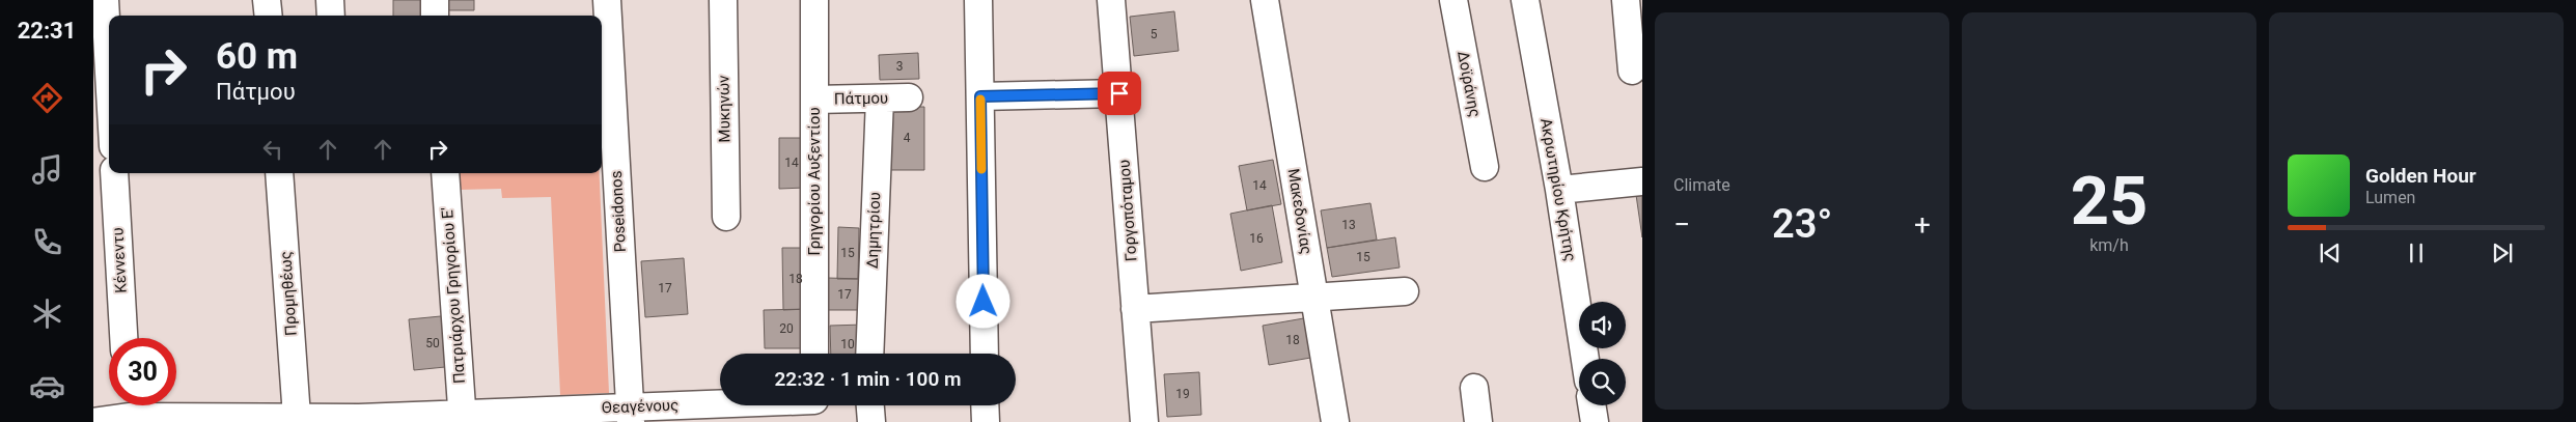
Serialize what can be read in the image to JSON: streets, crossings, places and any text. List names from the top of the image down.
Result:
{
  "streets": {
    "street": [
      "Δοϊράνης",
      "Πάτμου",
      "Μυκηνών",
      "Γρηγορίου Αυξεντίου",
      "Ακρωτηρίου Κρήτης",
      "Γοργοπόταμου",
      "Poseidonos",
      "Μακεδονίας",
      "Δημητρίου",
      "Κέννεντυ",
      "Προμηθέως",
      "Πατριάρχου Γρηγορίου E'",
      "Θεαγένους"
    ]
  },
  "crossings": [
    ["Πάτμου", "Γρηγορίου Αυξεντίου"],
    ["Πάτμου", "Δημητρίου"],
    ["Poseidonos", "Θεαγένους"],
    ["Προμηθέως", "Θεαγένους"],
    ["Πατριάρχου Γρηγορίου E'", "Θεαγένους"]
  ],
  "house_numbers": [
    "5",
    "3",
    "4",
    "14",
    "14",
    "13",
    "16",
    "15",
    "15",
    "18",
    "17",
    "17",
    "20",
    "18",
    "50",
    "10",
    "19"
  ],
  "page": {
    "tabs": "22:31",
    "tile": [
      "Climate",
      ["25", "km/h"]
    ],
    "turn": ["60 m", "Πάτμου"],
    "song": ["Golden Hour", "Lumen"],
    "heat": ["−", "23°", "+"],
    "limit": "30",
    "trip": "22:32 · 1 min · 100 m"
  }
}
